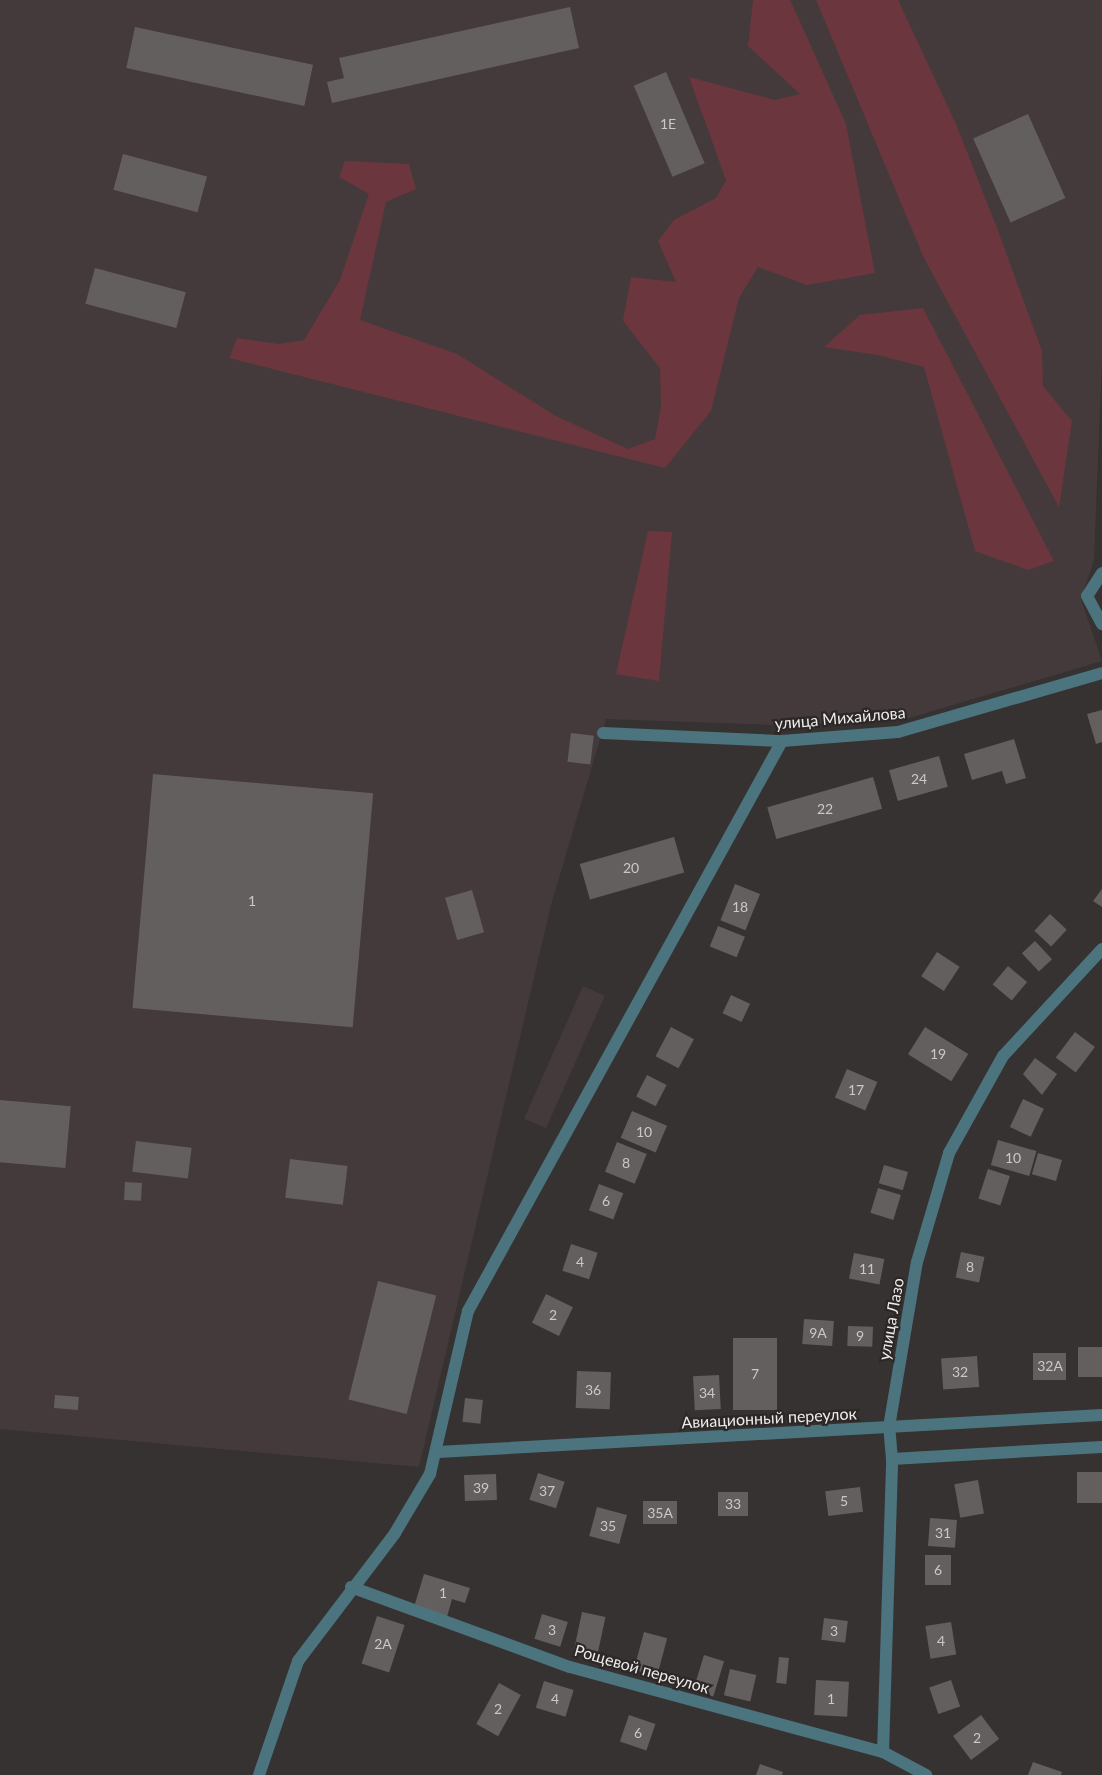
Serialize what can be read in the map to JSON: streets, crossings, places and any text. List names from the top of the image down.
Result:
{
  "streets": {
    "street": [
      "улица Михайлова",
      "улица Лазо",
      "Авиационный переулок",
      "Рощевой переулок"
    ]
  },
  "crossings": [
    ["улица Лазо", "Авиационный переулок"],
    ["улица Лазо", "Рощевой переулок"]
  ],
  "house_numbers": [
    "1Е",
    "24",
    "22",
    "20",
    "1",
    "18",
    "19",
    "17",
    "10",
    "10",
    "8",
    "6",
    "4",
    "8",
    "11",
    "2",
    "9А",
    "9",
    "32А",
    "32",
    "7",
    "36",
    "34",
    "39",
    "37",
    "5",
    "33",
    "35А",
    "35",
    "31",
    "6",
    "1",
    "3",
    "3",
    "4",
    "2А",
    "4",
    "1",
    "2",
    "6",
    "2"
  ]
}
